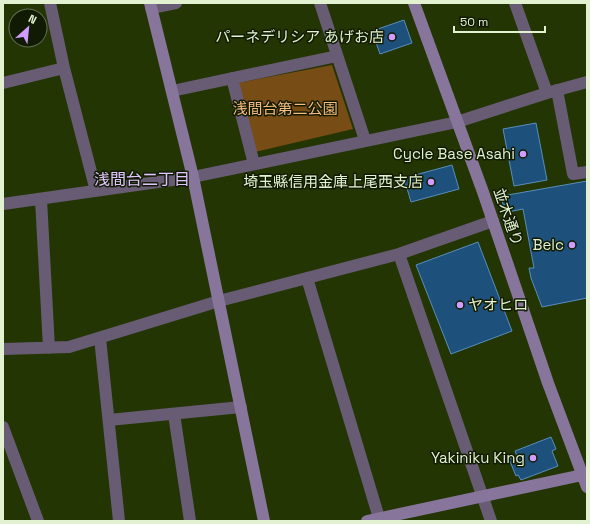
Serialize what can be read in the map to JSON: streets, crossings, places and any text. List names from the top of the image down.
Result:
{
  "streets": {
    "street": ["並木通り"]
  },
  "districts": ["浅間台二丁目"],
  "parks": ["浅間台第二公園"],
  "places": [
    "パーネデリシア あげお店",
    "Cycle Base Asahi",
    "埼玉縣信用金庫上尾西支店",
    "Belc",
    "ヤオヒロ",
    "Yakiniku King"
  ],
  "scale_bar": "50 m",
  "north": "top right"
}
